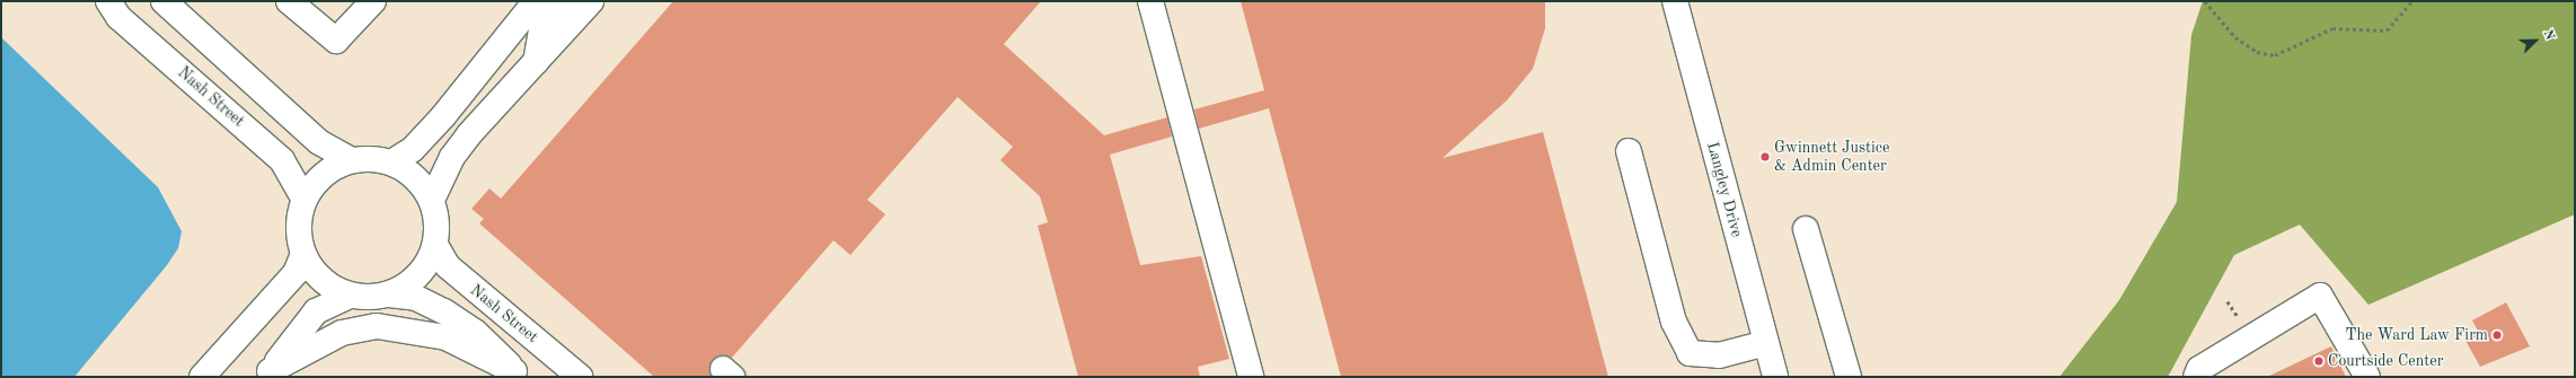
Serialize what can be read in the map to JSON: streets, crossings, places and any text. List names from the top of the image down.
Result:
{
  "streets": {
    "street": ["Nash Street", "Langley Drive"]
  },
  "places": ["Gwinnett Justice & Admin Center", "The Ward Law Firm", "Courtside Center"],
  "north": "top right"
}
